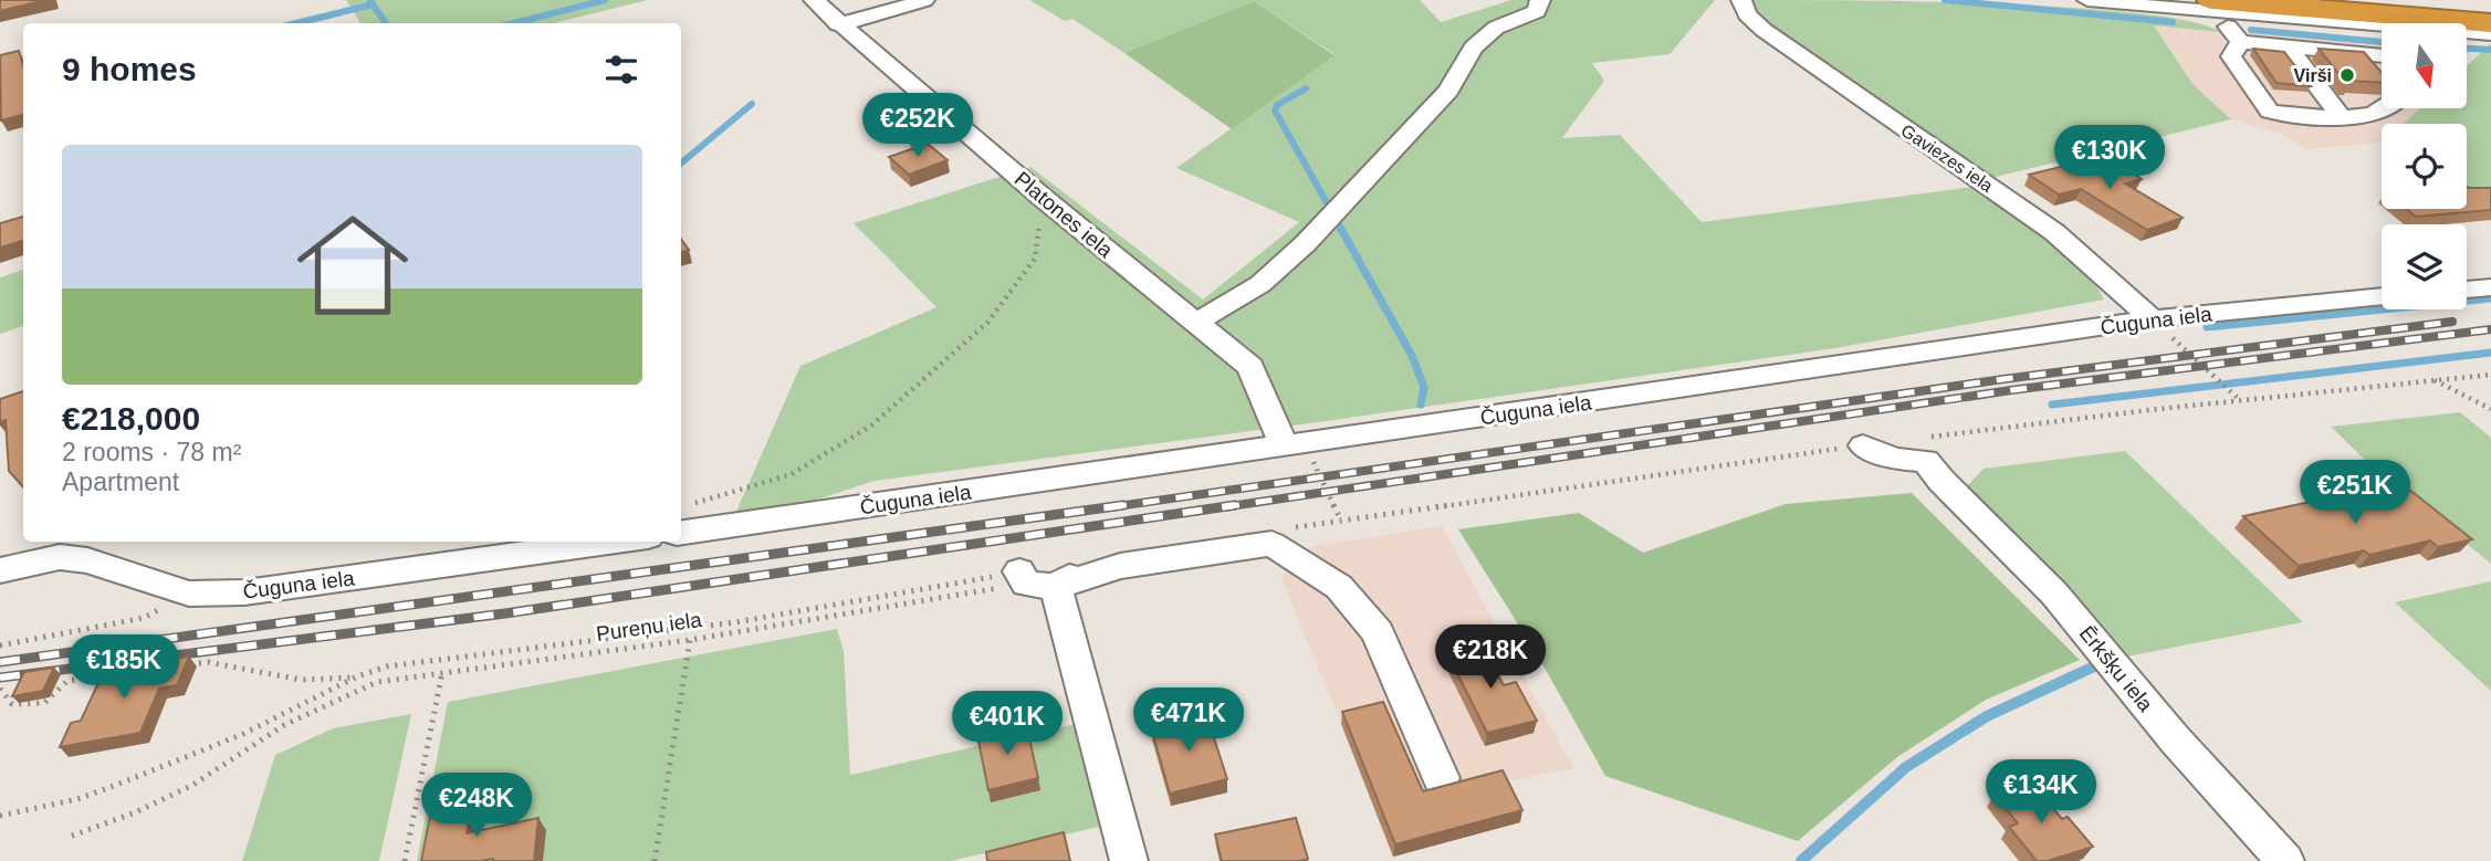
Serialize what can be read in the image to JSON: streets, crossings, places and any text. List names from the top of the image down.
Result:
{
  "streets": {
    "street": [
      "Gaviezes iela",
      "Platones iela",
      "Čuguna iela",
      "Ērkšķu iela"
    ],
    "path": ["Pureņu iela"]
  },
  "crossings": [
    ["Gaviezes iela", "Čuguna iela"],
    ["Platones iela", "Čuguna iela"]
  ],
  "places": ["Virši"],
  "north": "bottom",
  "page": {
    "heading": "9 homes",
    "price": [
      "€252K",
      "€130K",
      "€251K",
      "€218K",
      "€185K",
      "€471K",
      "€401K",
      "€134K",
      "€248K"
    ],
    "list": [
      {
        "name": "€218,000",
        "note": "2 rooms · 78 m² · Apartment"
      }
    ]
  }
}
